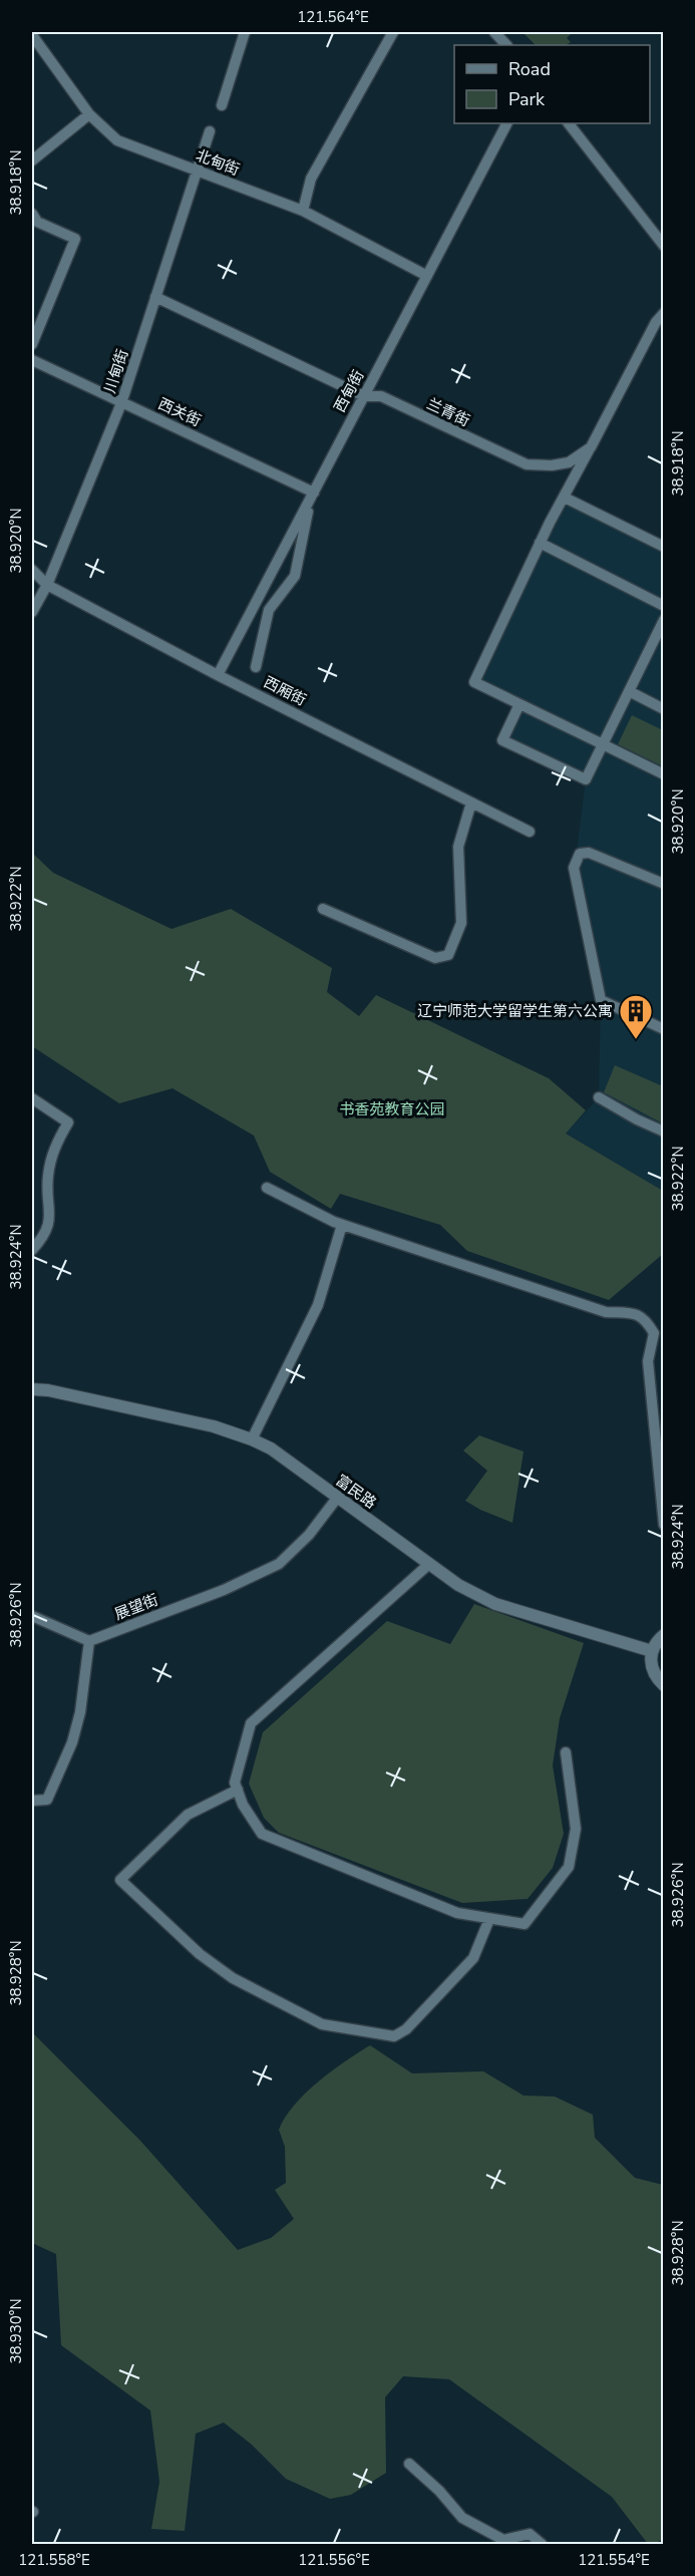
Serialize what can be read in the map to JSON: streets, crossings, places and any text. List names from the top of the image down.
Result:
{
  "streets": {
    "street": [
      "北甸街",
      "川甸街",
      "西甸街",
      "西关街",
      "兰青街",
      "西厢街",
      "富民路",
      "展望街"
    ]
  },
  "crossings": [
    ["北甸街", "川甸街"],
    ["北甸街", "西甸街"],
    ["川甸街", "西关街"],
    ["川甸街", "兰青街"],
    ["川甸街", "西厢街"],
    ["西甸街", "西关街"],
    ["西甸街", "兰青街"],
    ["西甸街", "西厢街"],
    ["富民路", "展望街"]
  ],
  "parks": ["书香苑教育公园"],
  "places": {
    "building": ["辽宁师范大学留学生第六公寓"]
  },
  "legend": ["Road", "Park"],
  "coordinates": [
    "121.564°E",
    "38.918°N",
    "38.920°N",
    "38.922°N",
    "38.924°N",
    "38.926°N",
    "38.928°N",
    "38.930°N",
    "121.558°E",
    "121.556°E",
    "121.554°E"
  ]
}
